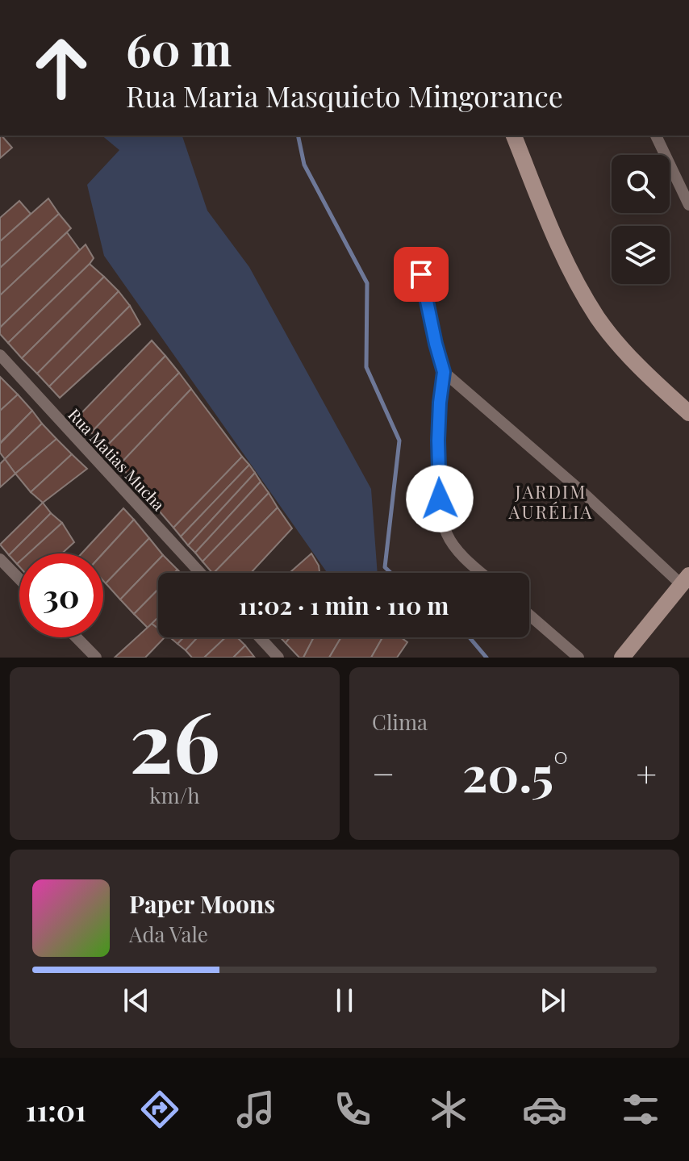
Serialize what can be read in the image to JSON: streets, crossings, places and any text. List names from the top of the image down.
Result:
{
  "streets": {
    "street": ["Rua Matias Mucha"]
  },
  "districts": ["JARDIM AURÉLIA"],
  "page": {
    "turn": ["60 m", "Rua Maria Masquieto Mingorance"],
    "limit": "30",
    "trip": "11:02 · 1 min · 110 m",
    "tile": [
      ["26", "km/h"],
      "Clima"
    ],
    "heat": ["−", "20.5°", "+"],
    "song": ["Paper Moons", "Ada Vale"],
    "tabs": "11:01"
  }
}
